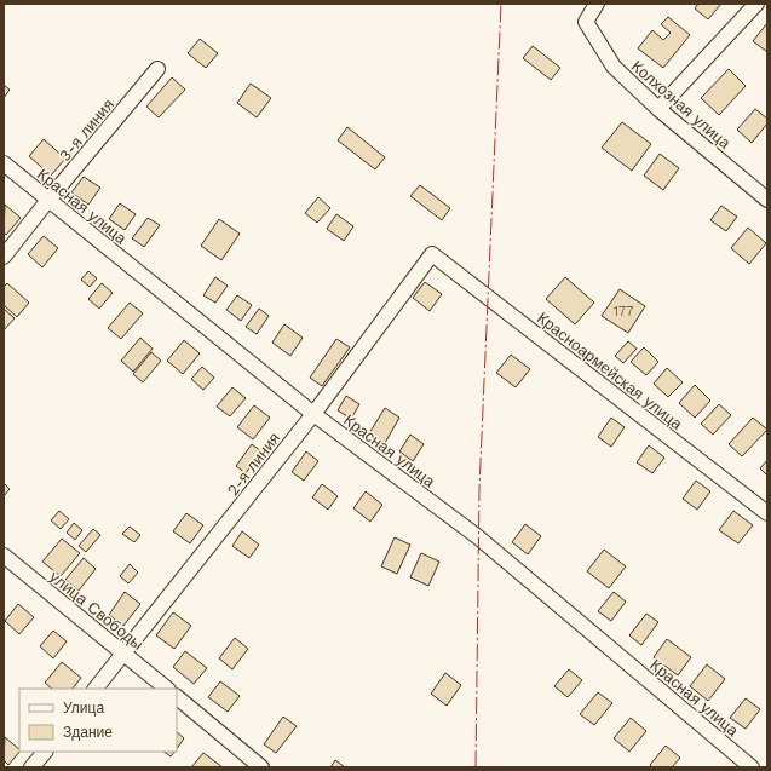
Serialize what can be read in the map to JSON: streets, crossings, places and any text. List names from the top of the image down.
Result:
{
  "streets": {
    "street": [
      "Колхозная улица",
      "3-я линия",
      "Красная улица",
      "Красноармейская улица",
      "2-я линия",
      "улица Свободы"
    ]
  },
  "crossings": [
    ["3-я линия", "Красная улица"],
    ["Красная улица", "2-я линия"],
    ["Красноармейская улица", "2-я линия"],
    ["2-я линия", "улица Свободы"]
  ],
  "house_numbers": ["177"],
  "legend": ["Улица", "Здание"]
}
